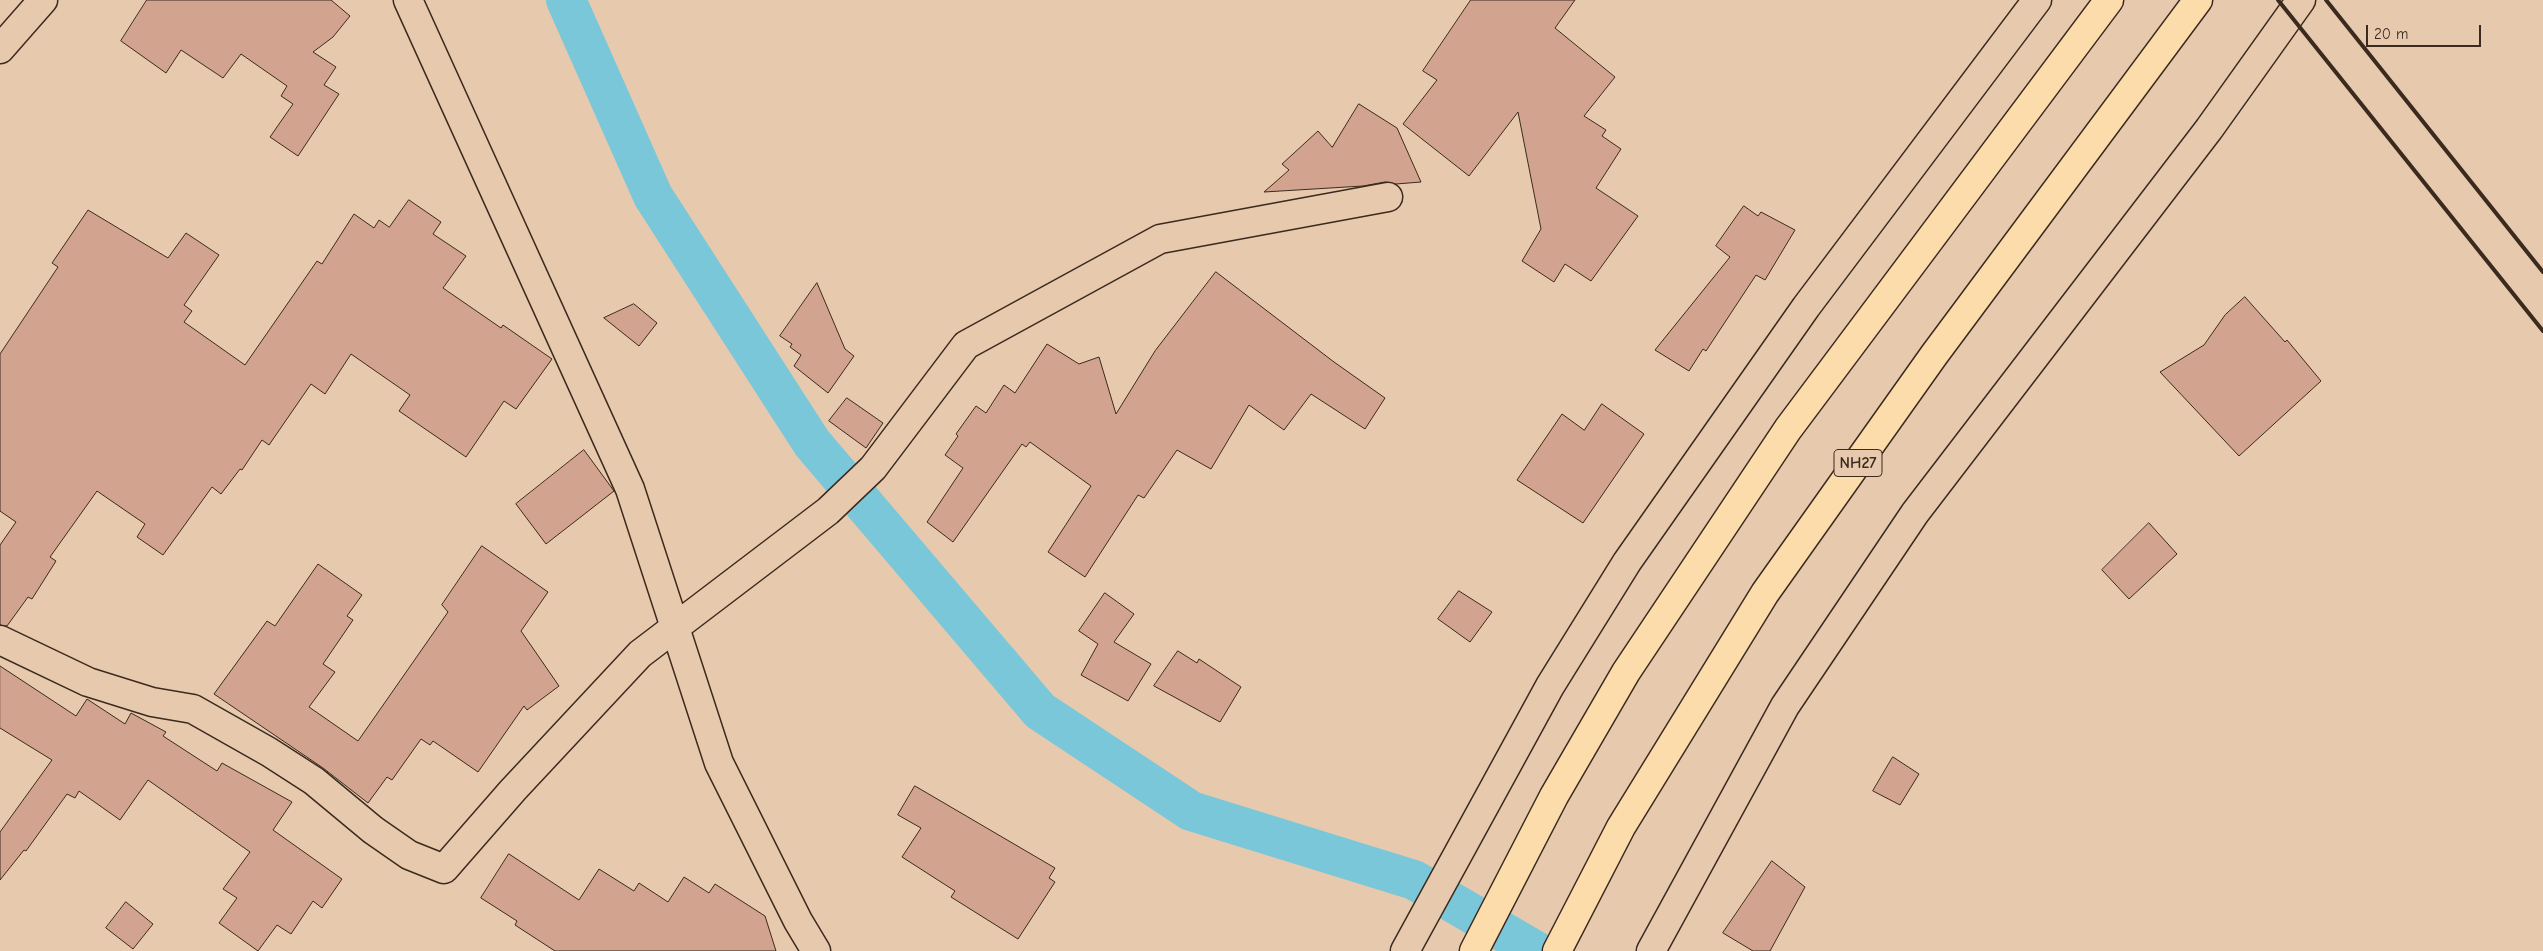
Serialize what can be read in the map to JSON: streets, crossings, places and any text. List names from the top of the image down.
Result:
{
  "streets": {
    "highway": ["NH27"]
  },
  "scale_bar": "20 m"
}
